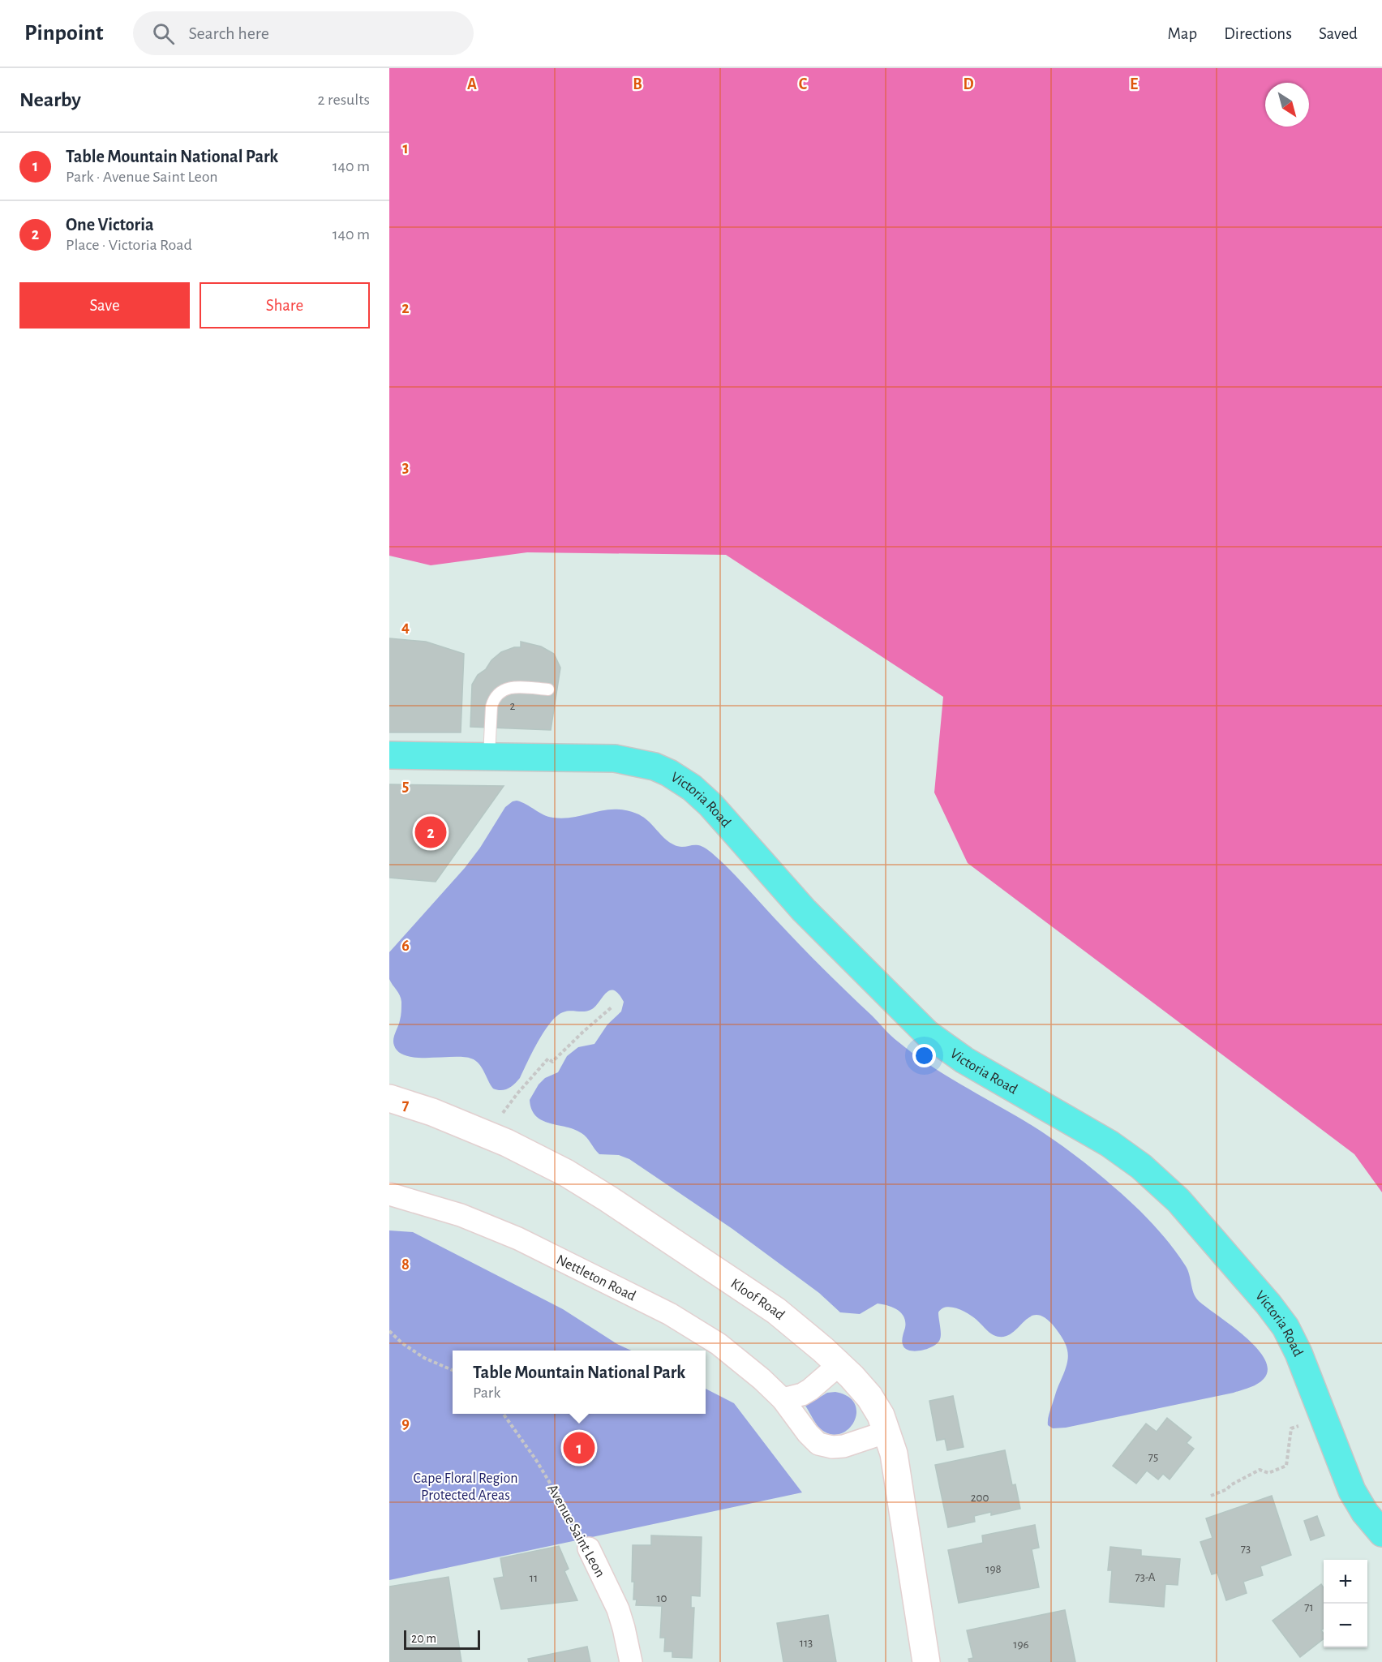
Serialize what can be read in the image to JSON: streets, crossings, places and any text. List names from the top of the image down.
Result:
{
  "streets": {
    "main road": ["Victoria Road", "Kloof Road"],
    "street": ["Nettleton Road", "Avenue Saint Leon"]
  },
  "crossings": [
    ["Nettleton Road", "Kloof Road"]
  ],
  "parks": ["Cape Floral Region Protected Areas"],
  "house_numbers": [
    "2",
    "75",
    "200",
    "73",
    "198",
    "73-A",
    "11",
    "10",
    "71",
    "113",
    "196"
  ],
  "scale_bar": "20 m",
  "north": "bottom right",
  "page": {
    "header": "Pinpoint",
    "search": "Search here",
    "nav": ["Map", "Directions", "Saved"],
    "heading": ["Nearby", "2 results"],
    "list": [
      {
        "mark": "1",
        "name": "Table Mountain National Park",
        "note": "Park · Avenue Saint Leon",
        "value": "140 m"
      },
      {
        "mark": "2",
        "name": "One Victoria",
        "note": "Place · Victoria Road",
        "value": "140 m"
      }
    ],
    "buttons": ["Save", "Share"],
    "pins": ["2", "1"],
    "popup": ["Table Mountain National Park", "Park"],
    "map_buttons": ["+", "−"],
    "scale": "20 m"
  },
  "grid": {
    "columns": [
      "A",
      "B",
      "C",
      "D",
      "E"
    ],
    "rows": [
      "1",
      "2",
      "3",
      "4",
      "5",
      "6",
      "7",
      "8",
      "9"
    ]
  }
}
